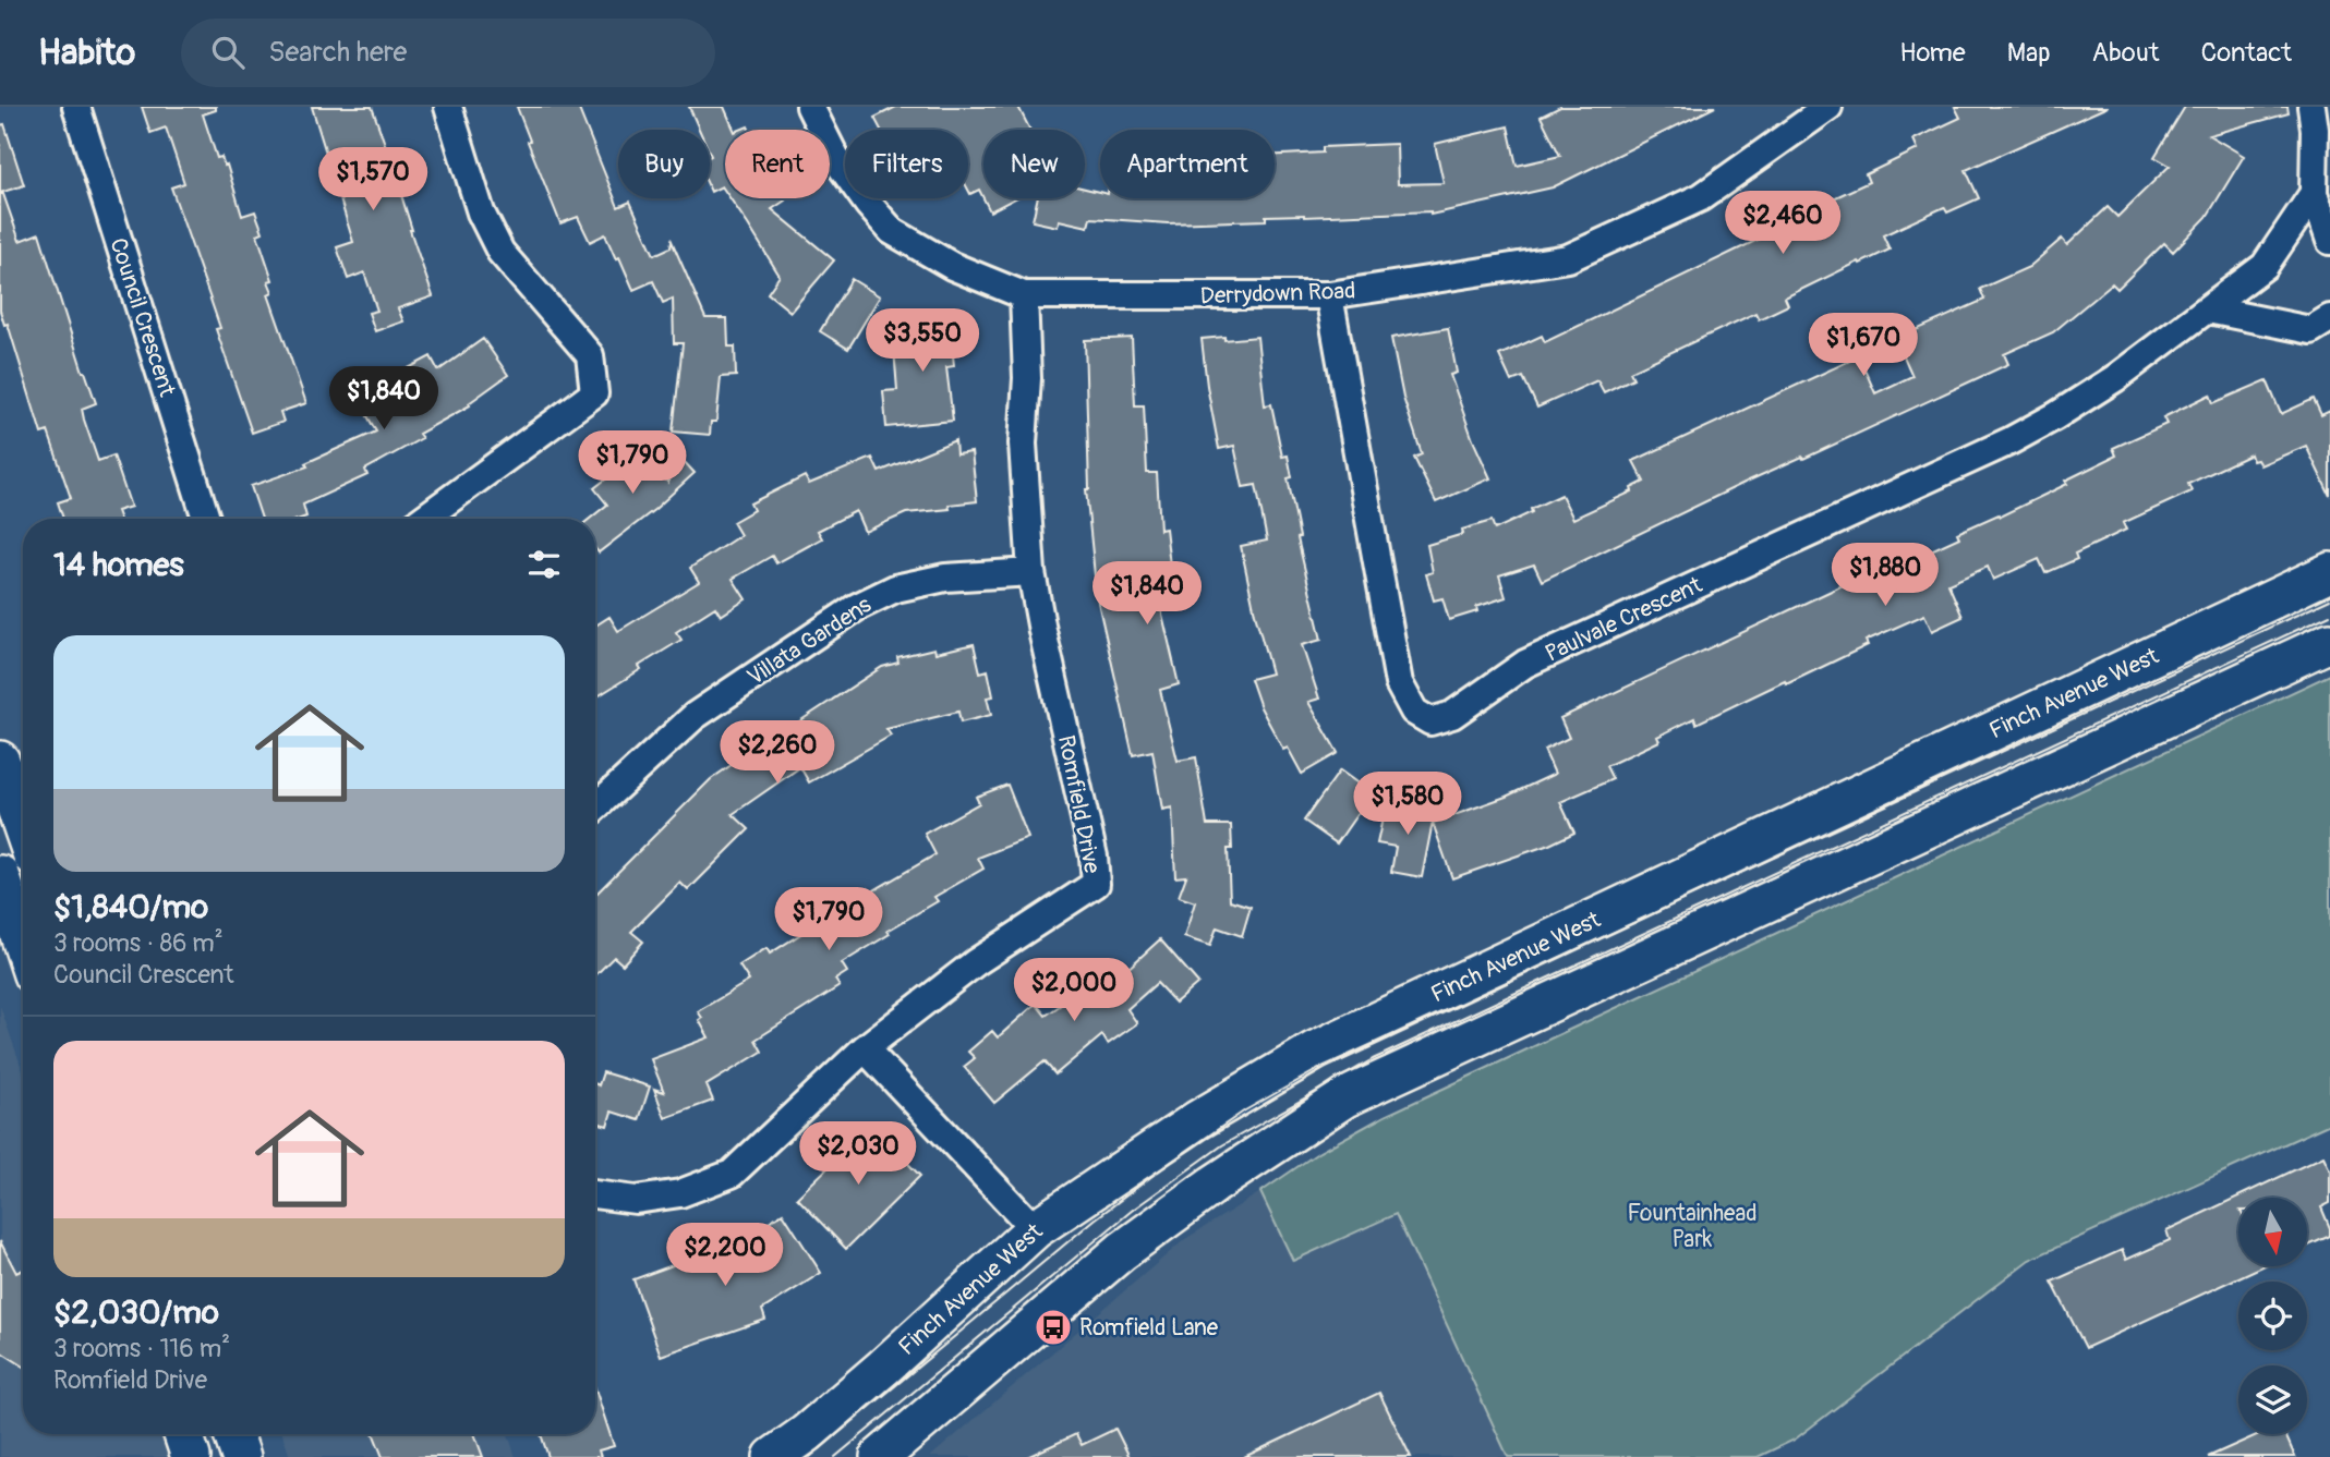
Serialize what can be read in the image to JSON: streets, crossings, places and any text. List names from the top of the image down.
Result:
{
  "streets": {
    "main road": ["Finch Avenue West"],
    "street": [
      "Derrydown Road",
      "Council Crescent",
      "Paulvale Crescent",
      "Villata Gardens",
      "Romfield Drive"
    ]
  },
  "crossings": [
    ["Derrydown Road", "Paulvale Crescent"],
    ["Derrydown Road", "Romfield Drive"],
    ["Villata Gardens", "Romfield Drive"]
  ],
  "parks": ["Fountainhead Park"],
  "places": {
    "bus stop": ["Romfield Lane"]
  },
  "north": "bottom",
  "page": {
    "header": "Habito",
    "search": "Search here",
    "nav": [
      "Home",
      "Map",
      "About",
      "Contact"
    ],
    "chip": [
      "Buy",
      "Rent",
      "Filters",
      "New",
      "Apartment"
    ],
    "price": [
      "$1,570",
      "$2,460",
      "$3,550",
      "$1,670",
      "$1,840",
      "$1,790",
      "$1,880",
      "$1,840",
      "$2,260",
      "$1,580",
      "$1,790",
      "$2,000",
      "$2,030",
      "$2,200"
    ],
    "heading": "14 homes",
    "list": [
      {
        "name": "$1,840/mo",
        "note": "3 rooms · 86 m² · Council Crescent"
      },
      {
        "name": "$2,030/mo",
        "note": "3 rooms · 116 m² · Romfield Drive"
      }
    ]
  }
}
